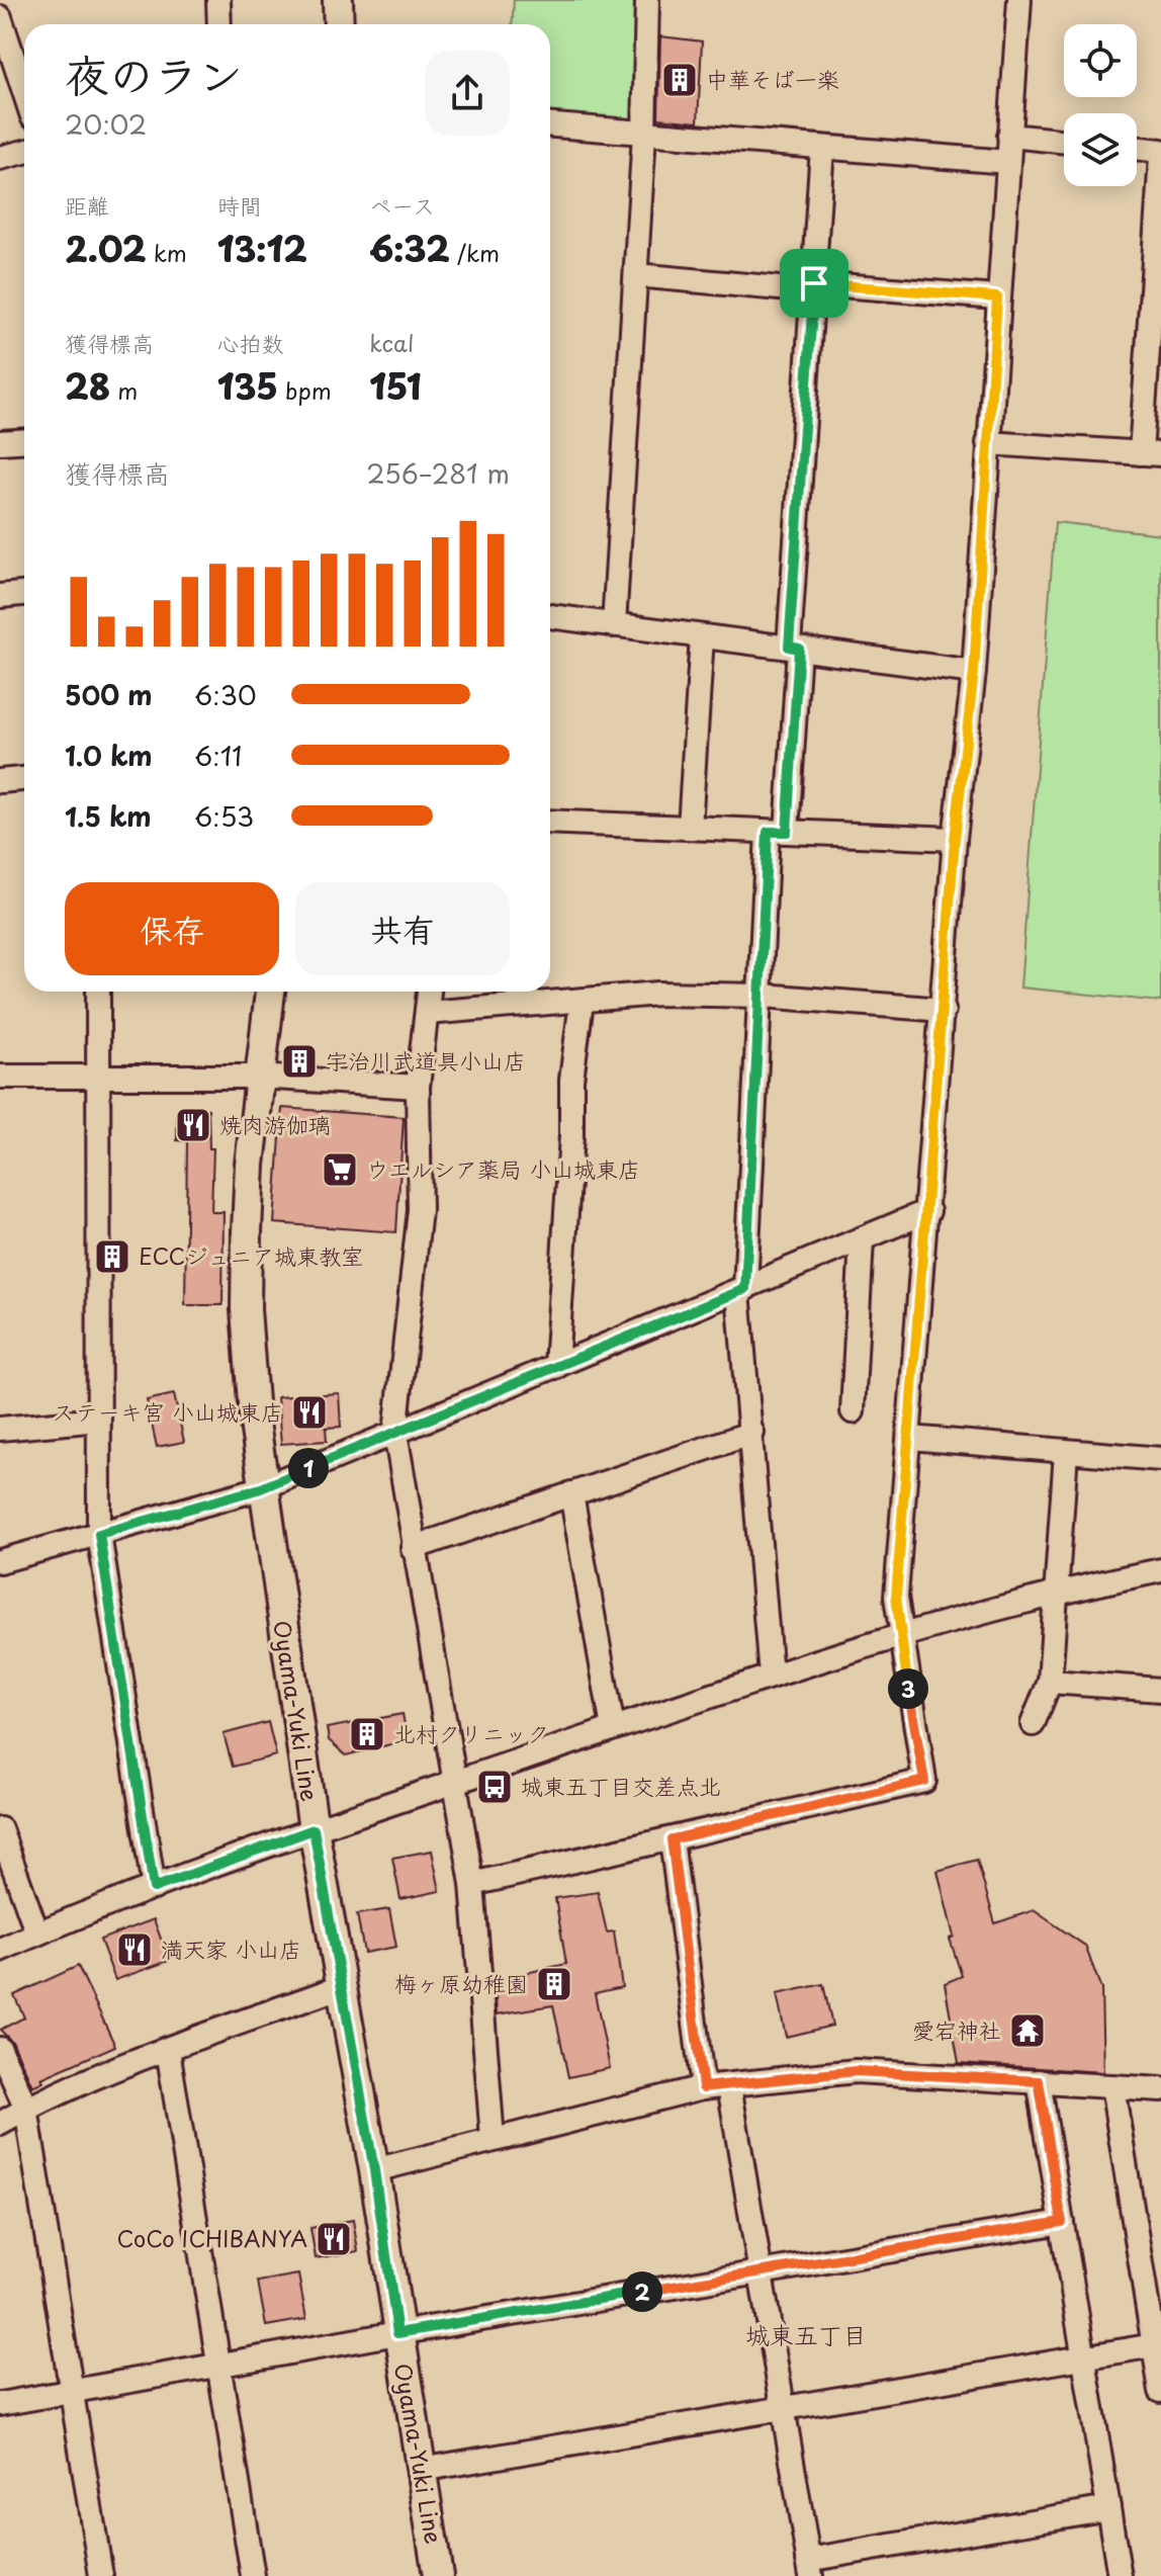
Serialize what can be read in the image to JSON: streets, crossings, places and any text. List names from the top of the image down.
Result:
{
  "streets": {
    "main road": ["Oyama-Yuki Line"]
  },
  "districts": ["城東五丁目"],
  "places": {
    "building": [
      "中華そば一楽",
      "宇治川武道具小山店",
      "ECCジュニア城東教室",
      "北村クリニック",
      "梅ヶ原幼稚園"
    ],
    "restaurant": [
      "焼肉游伽璃",
      "ステーキ宮 小山城東店",
      "満天家 小山店",
      "CoCo ICHIBANYA"
    ],
    "supermarket": ["ウエルシア薬局 小山城東店"],
    "bus stop": ["城東五丁目交差点北"],
    "temple": ["愛宕神社"]
  },
  "page": {
    "heading": ["夜のラン", "20:02"],
    "stats": [
      ["距離", "2.02 km"],
      ["時間", "13:12"],
      ["ペース", "6:32 /km"],
      ["獲得標高", "28 m"],
      ["心拍数", "135 bpm"],
      ["kcal", "151"]
    ],
    "chart": ["獲得標高", "256–281 m"],
    "list": [
      {
        "name": "500 m",
        "note": "6:30"
      },
      {
        "name": "1.0 km",
        "note": "6:11"
      },
      {
        "name": "1.5 km",
        "note": "6:53"
      }
    ],
    "buttons": ["保存", "共有"],
    "pins": ["1", "3", "2"]
  }
}
